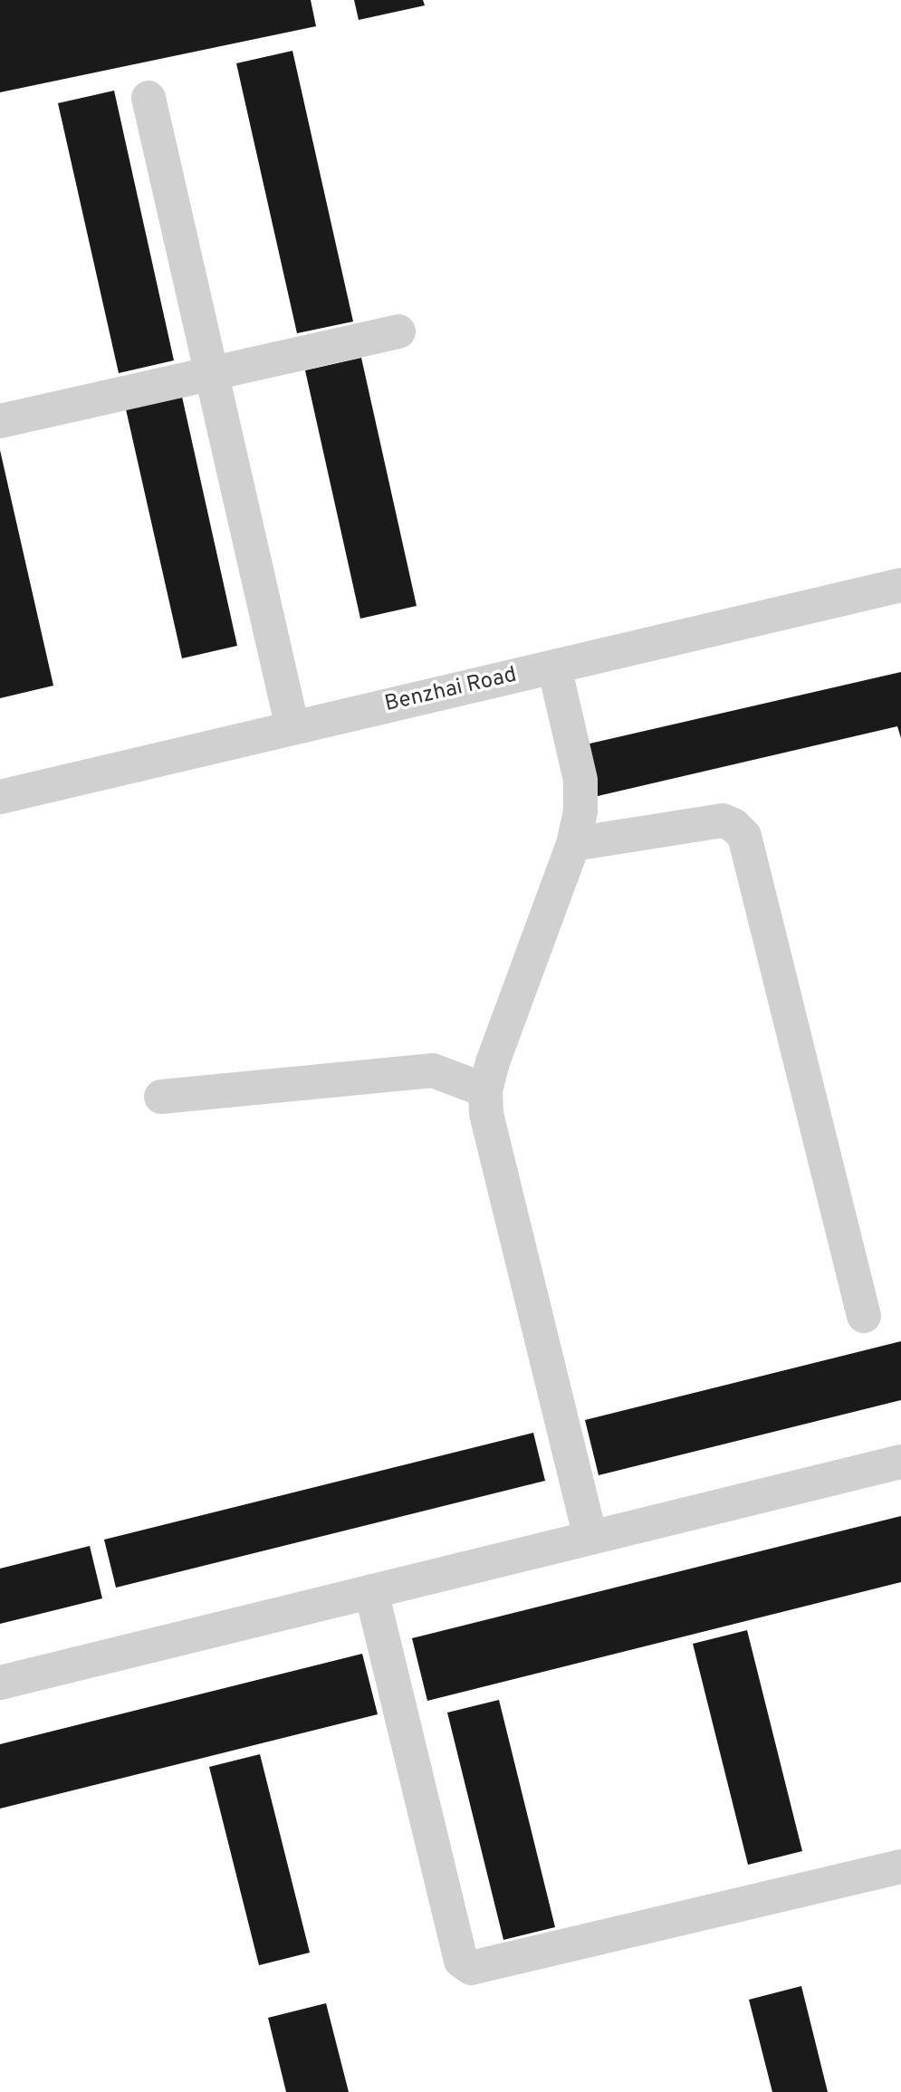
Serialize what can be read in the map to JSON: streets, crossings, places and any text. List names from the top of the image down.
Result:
{
  "streets": {
    "street": ["Benzhai Road"]
  }
}
